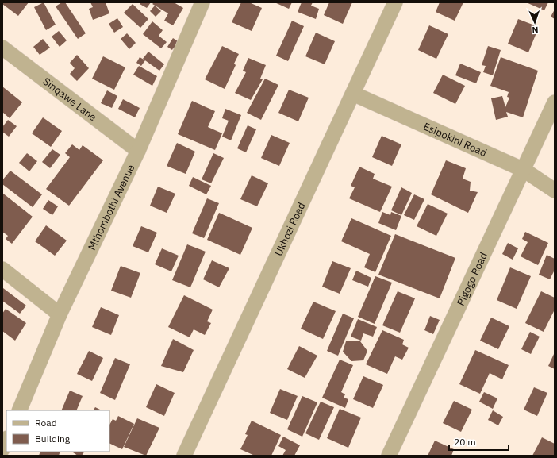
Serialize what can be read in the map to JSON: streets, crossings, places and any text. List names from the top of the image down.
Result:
{
  "streets": {
    "street": [
      "Sinqawe Lane",
      "Esipokini Road",
      "Mthombothi Avenue",
      "Ukhozi Road",
      "Pigogo Road"
    ]
  },
  "crossings": [
    ["Sinqawe Lane", "Mthombothi Avenue"],
    ["Esipokini Road", "Ukhozi Road"],
    ["Esipokini Road", "Pigogo Road"]
  ],
  "legend": ["Road", "Building"],
  "scale_bar": "20 m",
  "north": "bottom"
}
